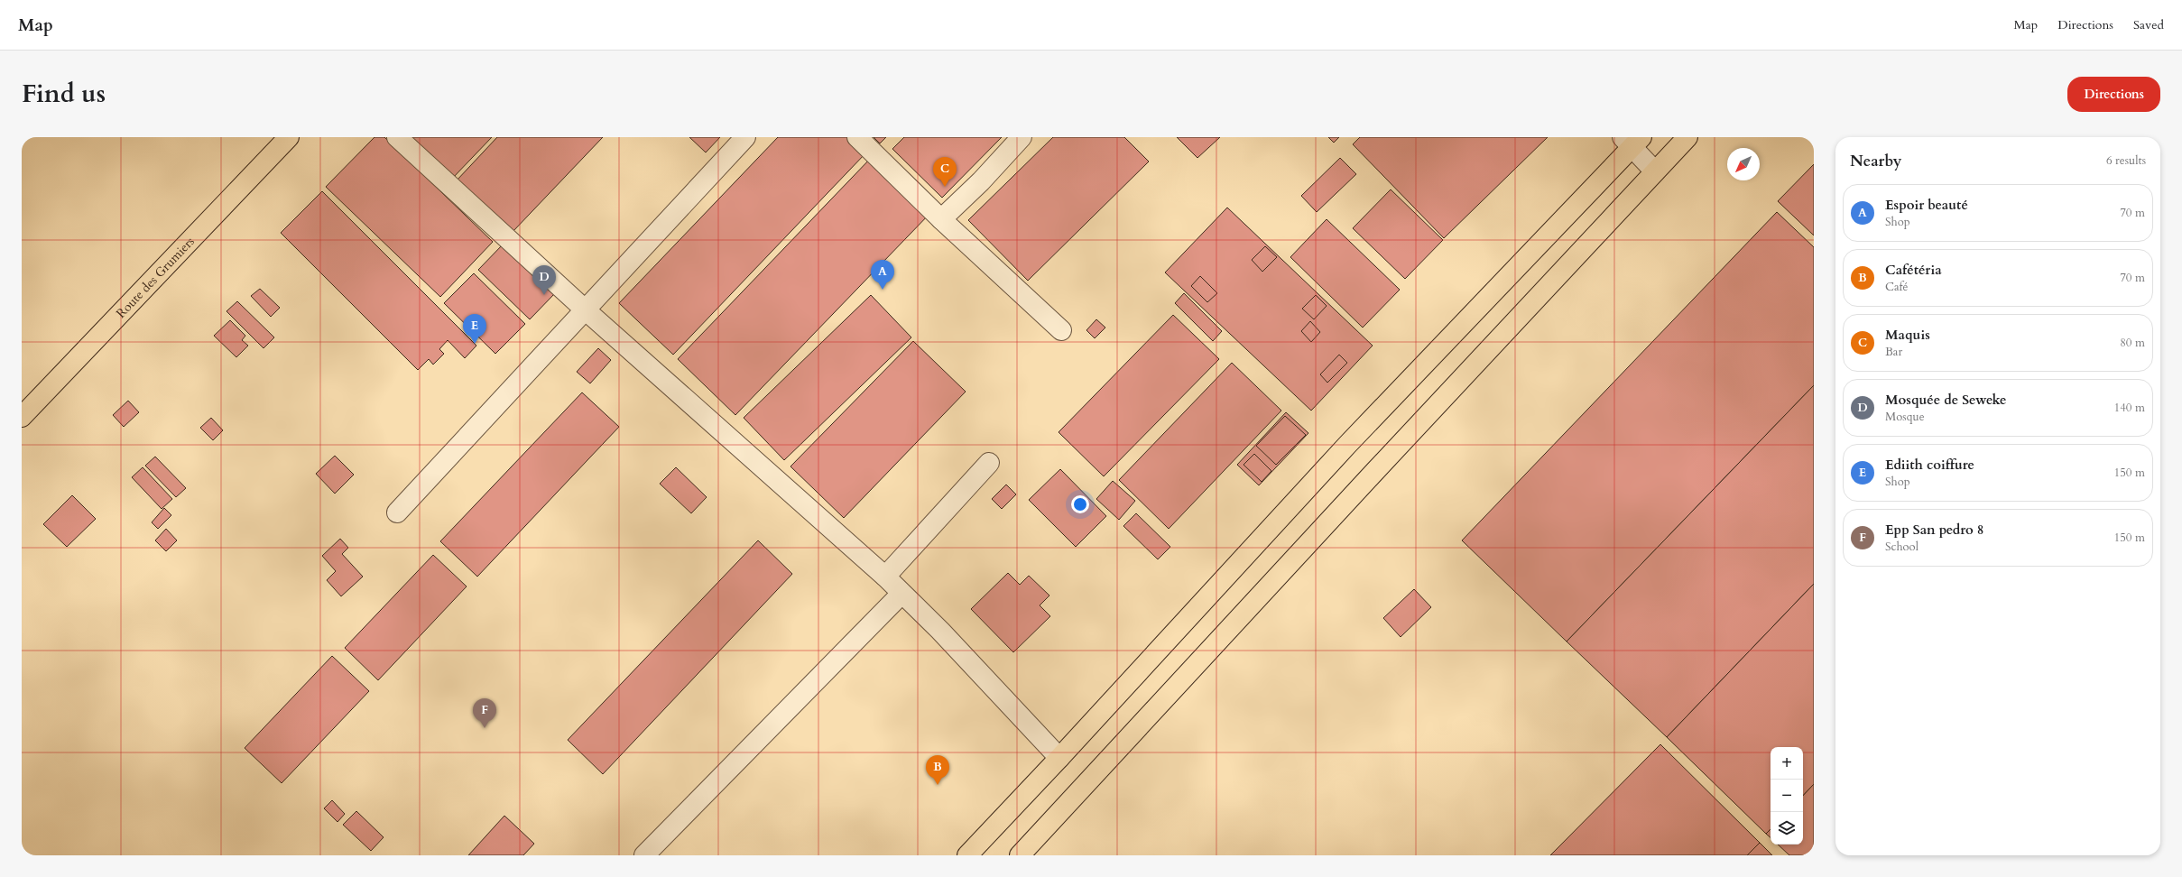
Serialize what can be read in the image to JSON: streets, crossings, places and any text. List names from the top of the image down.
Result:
{
  "streets": {
    "main road": ["Route des Grumiers"]
  },
  "north": "bottom left",
  "page": {
    "header": "Map",
    "nav": ["Map", "Directions", "Saved"],
    "title": "Find us",
    "buttons": "Directions",
    "heading": ["Nearby", "6 results"],
    "pins": [
      "C",
      "A",
      "D",
      "E",
      "F",
      "B"
    ],
    "list": [
      {
        "mark": "A",
        "name": "Espoir beauté",
        "note": "Shop",
        "value": "70 m"
      },
      {
        "mark": "B",
        "name": "Cafétéria",
        "note": "Café",
        "value": "70 m"
      },
      {
        "mark": "C",
        "name": "Maquis",
        "note": "Bar",
        "value": "80 m"
      },
      {
        "mark": "D",
        "name": "Mosquée de Seweke",
        "note": "Mosque",
        "value": "140 m"
      },
      {
        "mark": "E",
        "name": "Ediith coiffure",
        "note": "Shop",
        "value": "150 m"
      },
      {
        "mark": "F",
        "name": "Epp San pedro 8",
        "note": "School",
        "value": "150 m"
      }
    ],
    "map_buttons": ["+", "−"]
  }
}
